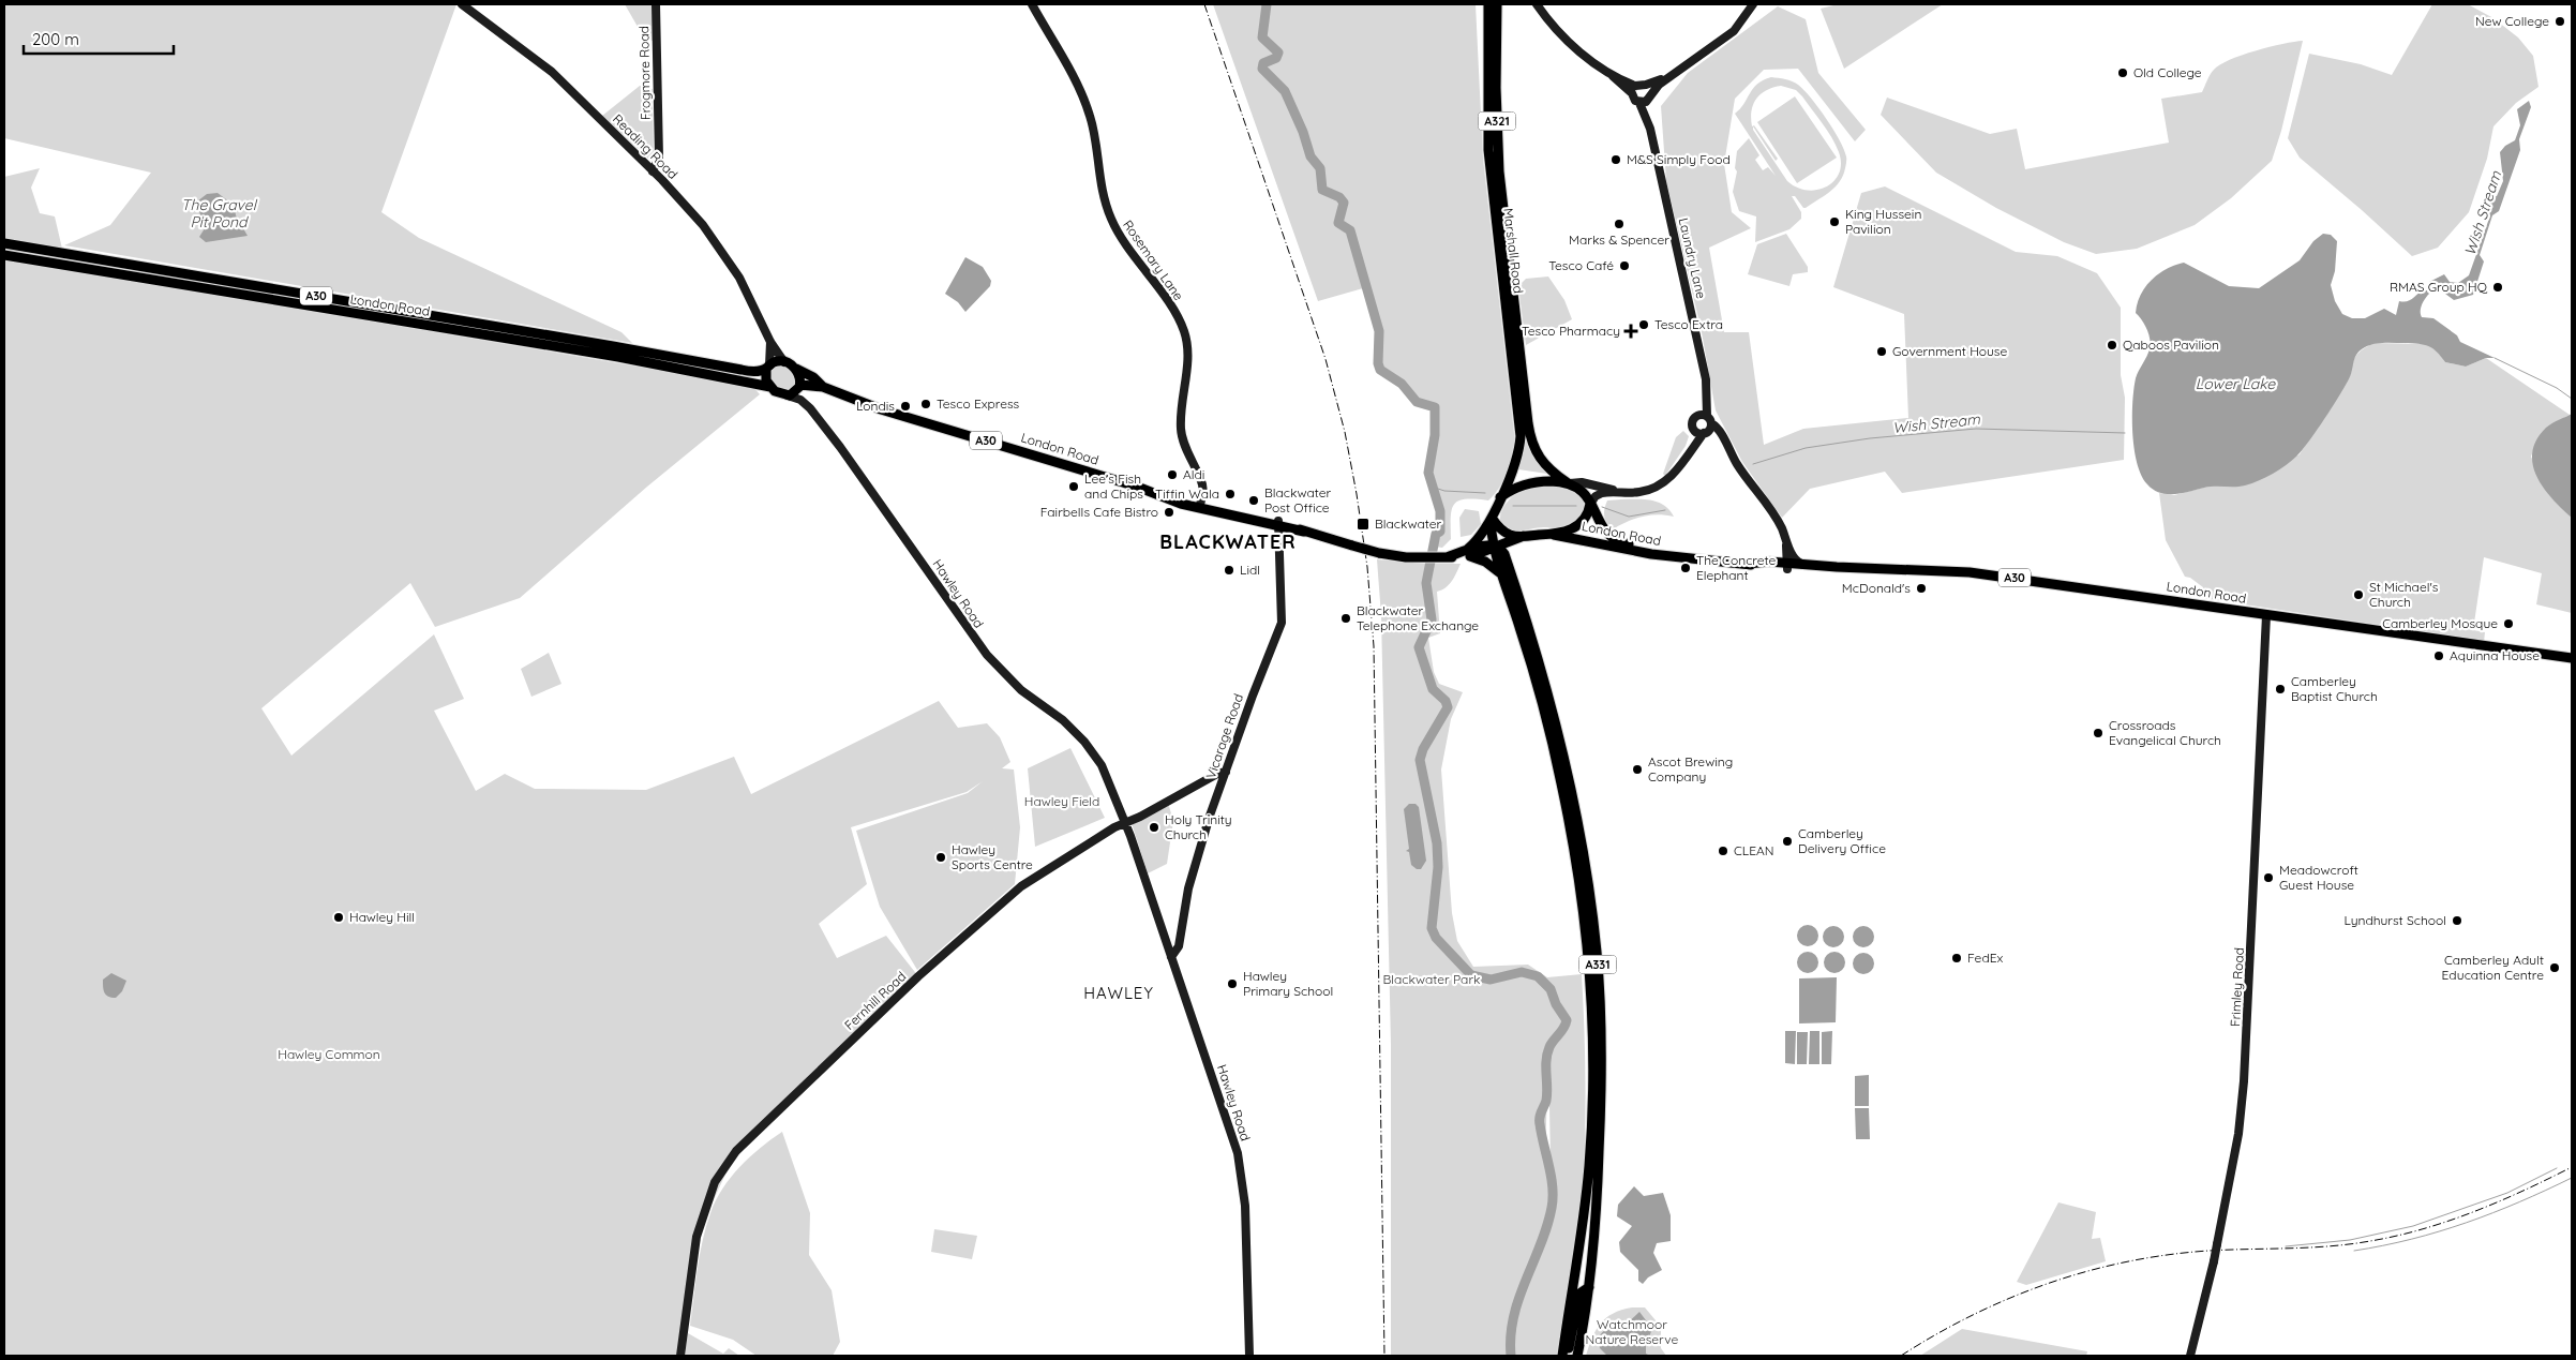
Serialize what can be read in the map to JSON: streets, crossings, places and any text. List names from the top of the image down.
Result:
{
  "streets": {
    "main road": [
      "A321",
      "Marshall Road",
      "A30",
      "London Road",
      "A331"
    ],
    "street": [
      "Frogmore Road",
      "Reading Road",
      "Laundry Lane",
      "Rosemary Lane",
      "Hawley Road",
      "Vicarage Road",
      "Frimley Road",
      "Fernhill Road"
    ]
  },
  "crossings": [
    ["Frogmore Road", "Reading Road"],
    ["Reading Road", "A30"],
    ["Reading Road", "London Road"],
    ["Reading Road", "Hawley Road"],
    ["Marshall Road", "London Road"],
    ["Marshall Road", "A331"],
    ["Rosemary Lane", "London Road"],
    ["A30", "London Road"],
    ["A30", "Hawley Road"],
    ["London Road", "Hawley Road"],
    ["London Road", "Vicarage Road"],
    ["London Road", "A331"],
    ["London Road", "Frimley Road"],
    ["Hawley Road", "Vicarage Road"],
    ["Hawley Road", "Fernhill Road"],
    ["Vicarage Road", "Fernhill Road"]
  ],
  "districts": ["BLACKWATER", "HAWLEY"],
  "water": ["The Gravel Pit Pond", "Wish Stream", "Lower Lake"],
  "parks": [
    "Hawley Field",
    "Blackwater Park",
    "Hawley Common",
    "Watchmoor Nature Reserve"
  ],
  "places": {
    "other": [
      "New College",
      "Old College",
      "M&S Simply Food",
      "King Hussein Pavilion",
      "Marks & Spencer",
      "Tesco Café",
      "RMAS Group HQ",
      "Tesco Extra",
      "Qaboos Pavilion",
      "Government House",
      "Tesco Express",
      "Londis",
      "Aldi",
      "Lee's Fish and Chips",
      "Tiffin Wala",
      "Blackwater Post Office",
      "Fairbells Cafe Bistro",
      "The Concrete Elephant",
      "Lidl",
      "McDonald's",
      "St Michael's Church",
      "Blackwater Telephone Exchange",
      "Camberley Mosque",
      "Aquinna House",
      "Camberley Baptist Church",
      "Crossroads Evangelical Church",
      "Ascot Brewing Company",
      "Holy Trinity Church",
      "Camberley Delivery Office",
      "CLEAN",
      "Hawley Sports Centre",
      "Meadowcroft Guest House",
      "Hawley Hill",
      "Lyndhurst School",
      "FedEx",
      "Camberley Adult Education Centre",
      "Hawley Primary School"
    ],
    "health": ["Tesco Pharmacy"],
    "transit": ["Blackwater"]
  },
  "scale_bar": "200 m"
}
